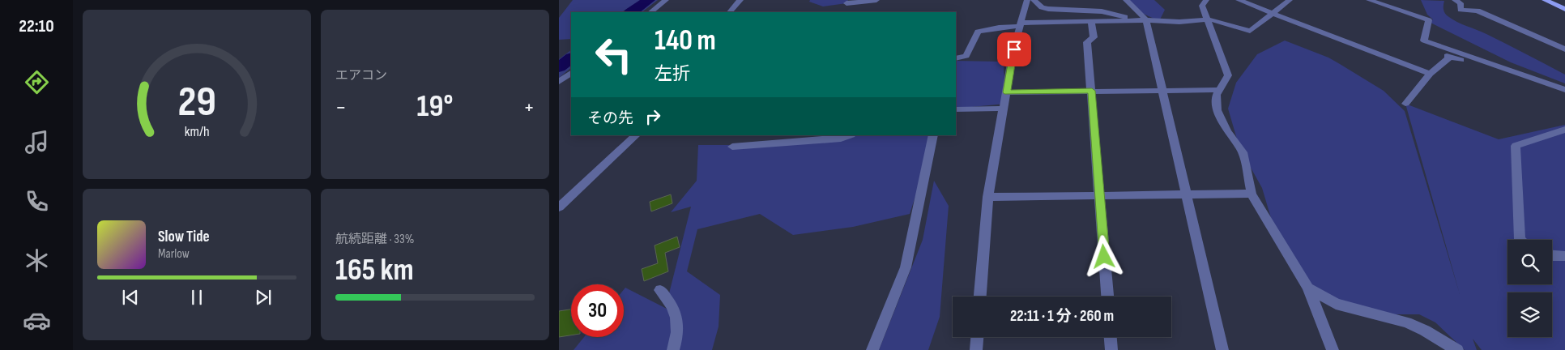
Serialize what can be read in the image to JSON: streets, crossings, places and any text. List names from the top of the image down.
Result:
{
  "page": {
    "tabs": "22:10",
    "tile": [
      "エアコン",
      ["航続距離 · 33%", "165 km"]
    ],
    "turn": ["140 m", "左折"],
    "heat": ["−", "19°", "+"],
    "then": "その先",
    "song": ["Slow Tide", "Marlow"],
    "limit": "30",
    "trip": "22:11 · 1 分 · 260 m",
    "gauge": ["29", "km/h"]
  }
}
